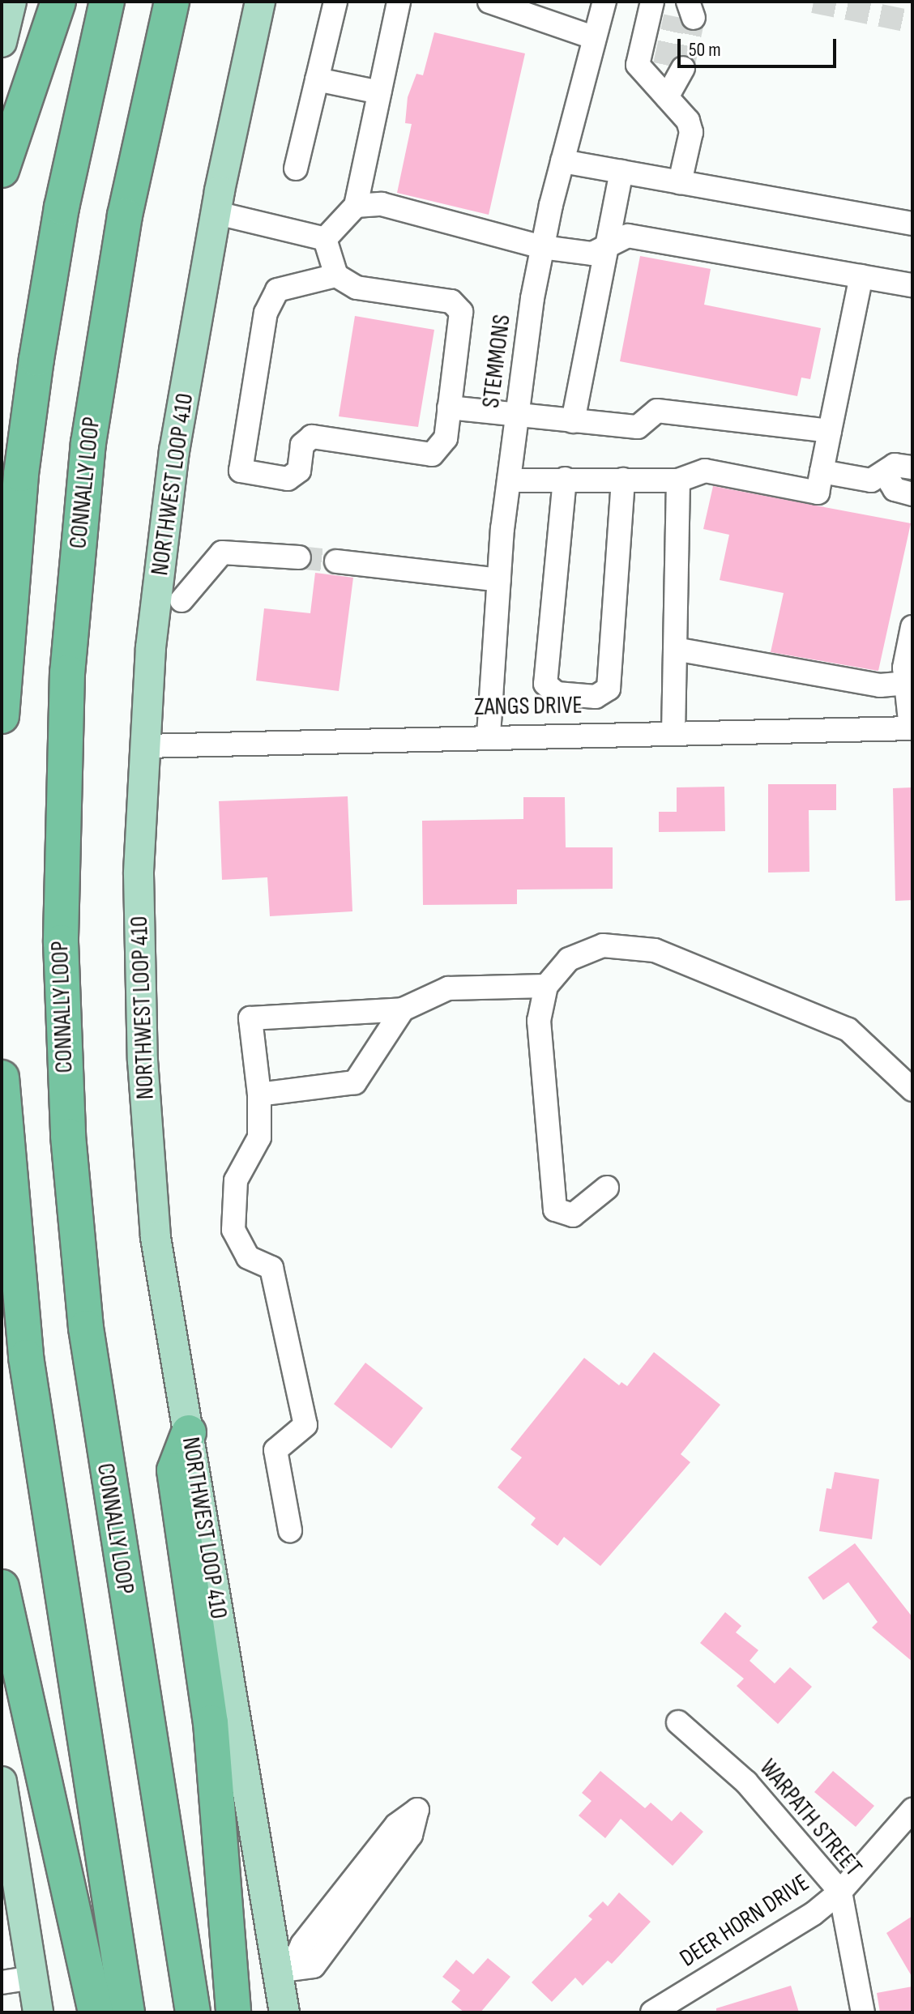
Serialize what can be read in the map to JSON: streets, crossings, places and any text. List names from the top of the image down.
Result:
{
  "streets": {
    "highway": ["CONNALLY LOOP"],
    "main road": ["NORTHWEST LOOP 410"],
    "street": [
      "STEMMONS",
      "ZANGS DRIVE",
      "WARPATH STREET",
      "DEER HORN DRIVE"
    ]
  },
  "crossings": [
    ["STEMMONS", "ZANGS DRIVE"],
    ["NORTHWEST LOOP 410", "ZANGS DRIVE"],
    ["WARPATH STREET", "DEER HORN DRIVE"]
  ],
  "scale_bar": "50 m"
}
